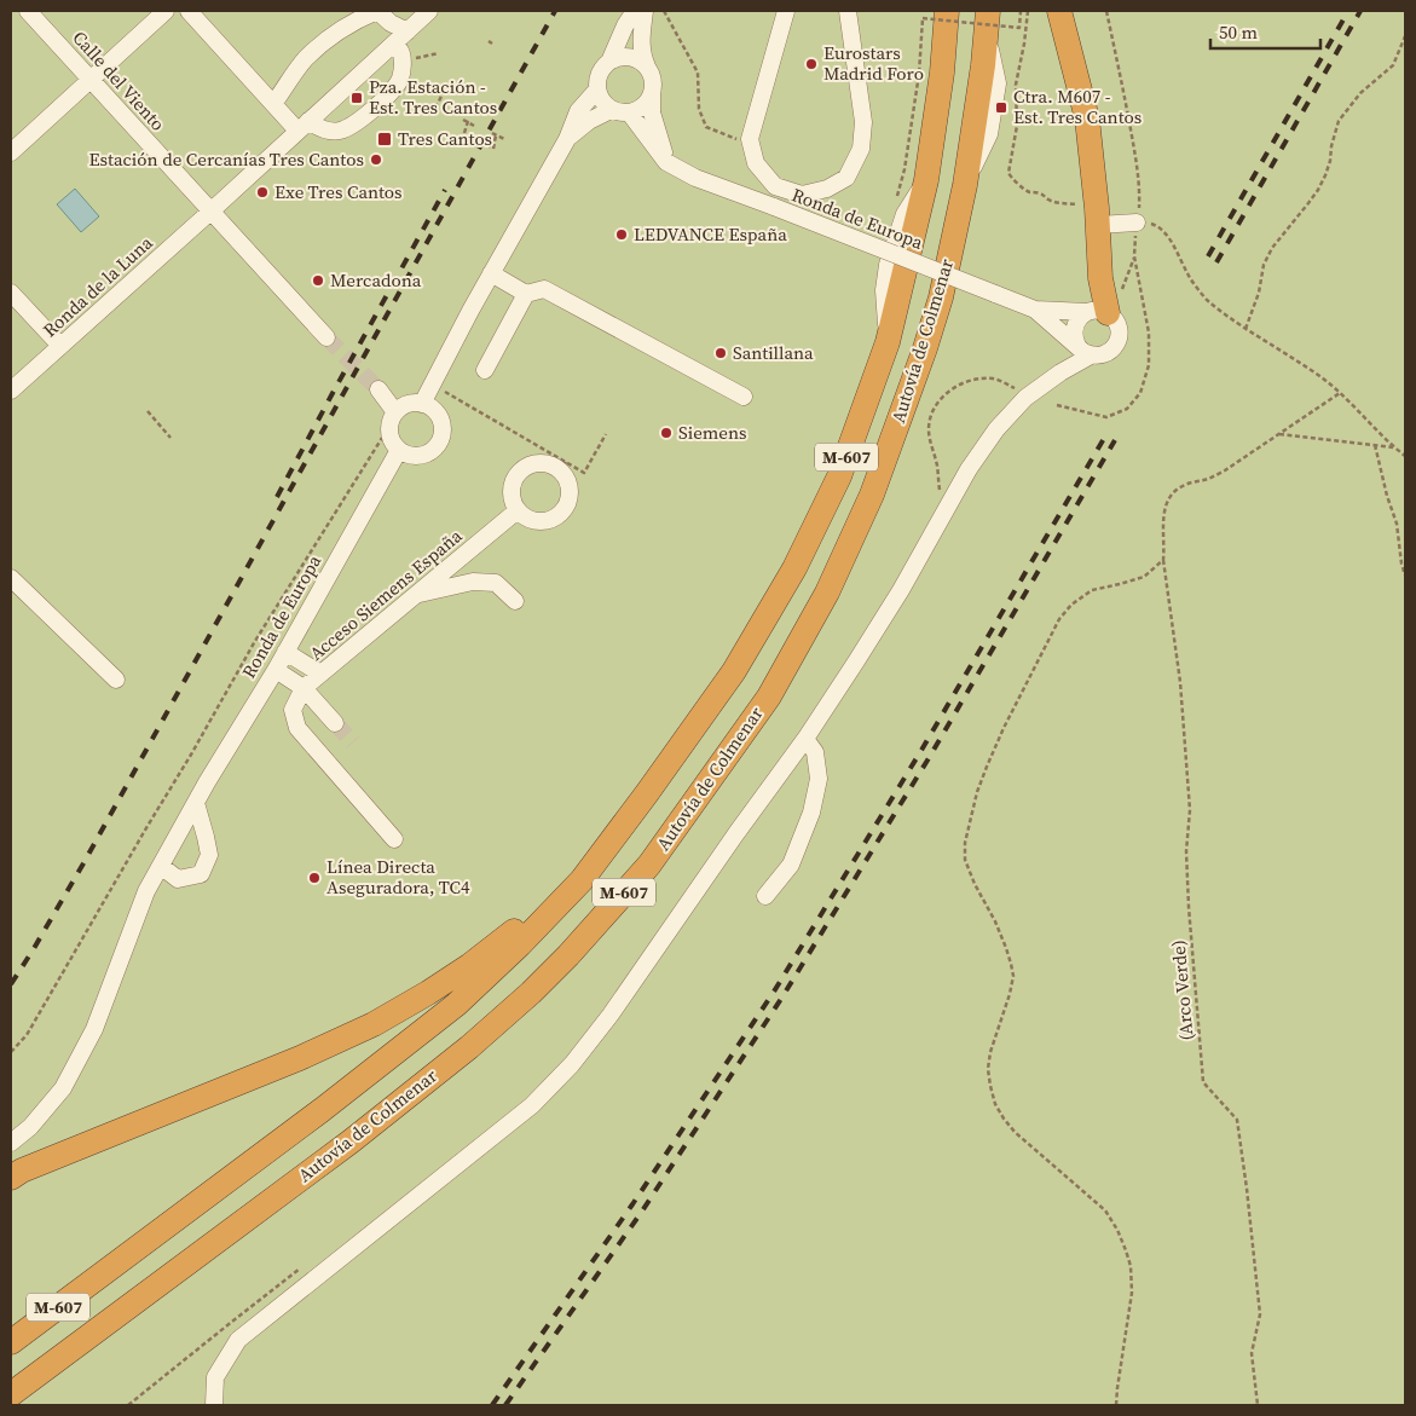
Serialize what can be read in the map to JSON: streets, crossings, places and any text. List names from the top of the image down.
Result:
{
  "streets": {
    "highway": ["Autovía de Colmenar", "M-607"],
    "street": [
      "Calle del Viento",
      "Ronda de Europa",
      "Ronda de la Luna",
      "Acceso Siemens España"
    ],
    "path": ["(Arco Verde)"]
  },
  "crossings": [
    ["Calle del Viento", "Ronda de la Luna"]
  ],
  "places": {
    "other": [
      "Eurostars Madrid Foro",
      "Estación de Cercanías Tres Cantos",
      "Exe Tres Cantos",
      "LEDVANCE España",
      "Mercadona",
      "Santillana",
      "Siemens",
      "Línea Directa Aseguradora, TC4"
    ],
    "transit": ["Pza. Estación - Est. Tres Cantos", "Ctra. M607 - Est. Tres Cantos", "Tres Cantos"]
  },
  "scale_bar": "50 m"
}
